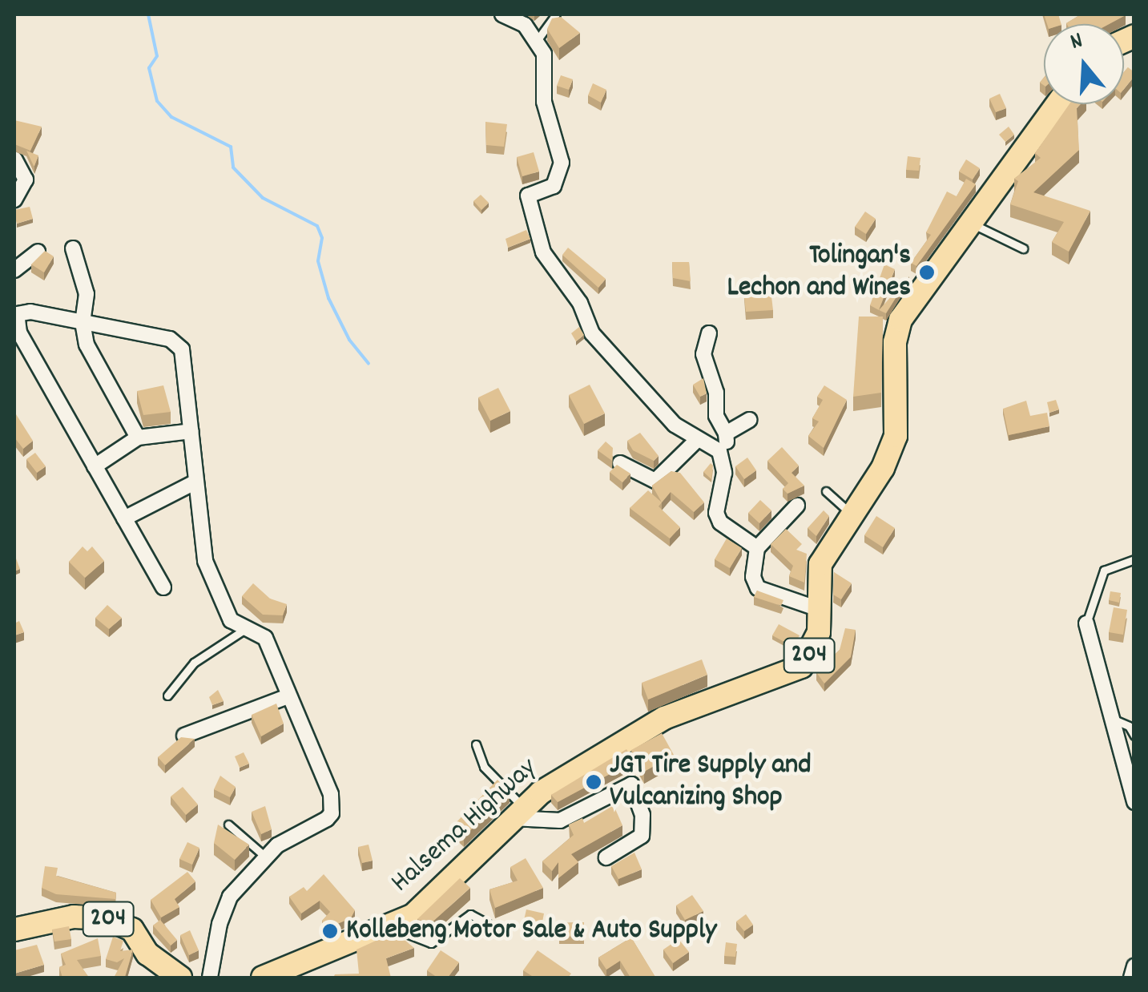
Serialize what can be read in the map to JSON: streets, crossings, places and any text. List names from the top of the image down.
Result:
{
  "streets": {
    "highway": ["204", "Halsema Highway"]
  },
  "places": ["Tolingan's Lechon and Wines", "JGT Tire Supply and Vulcanizing Shop", "Kollebeng Motor Sale & Auto Supply"],
  "north": "top"
}
